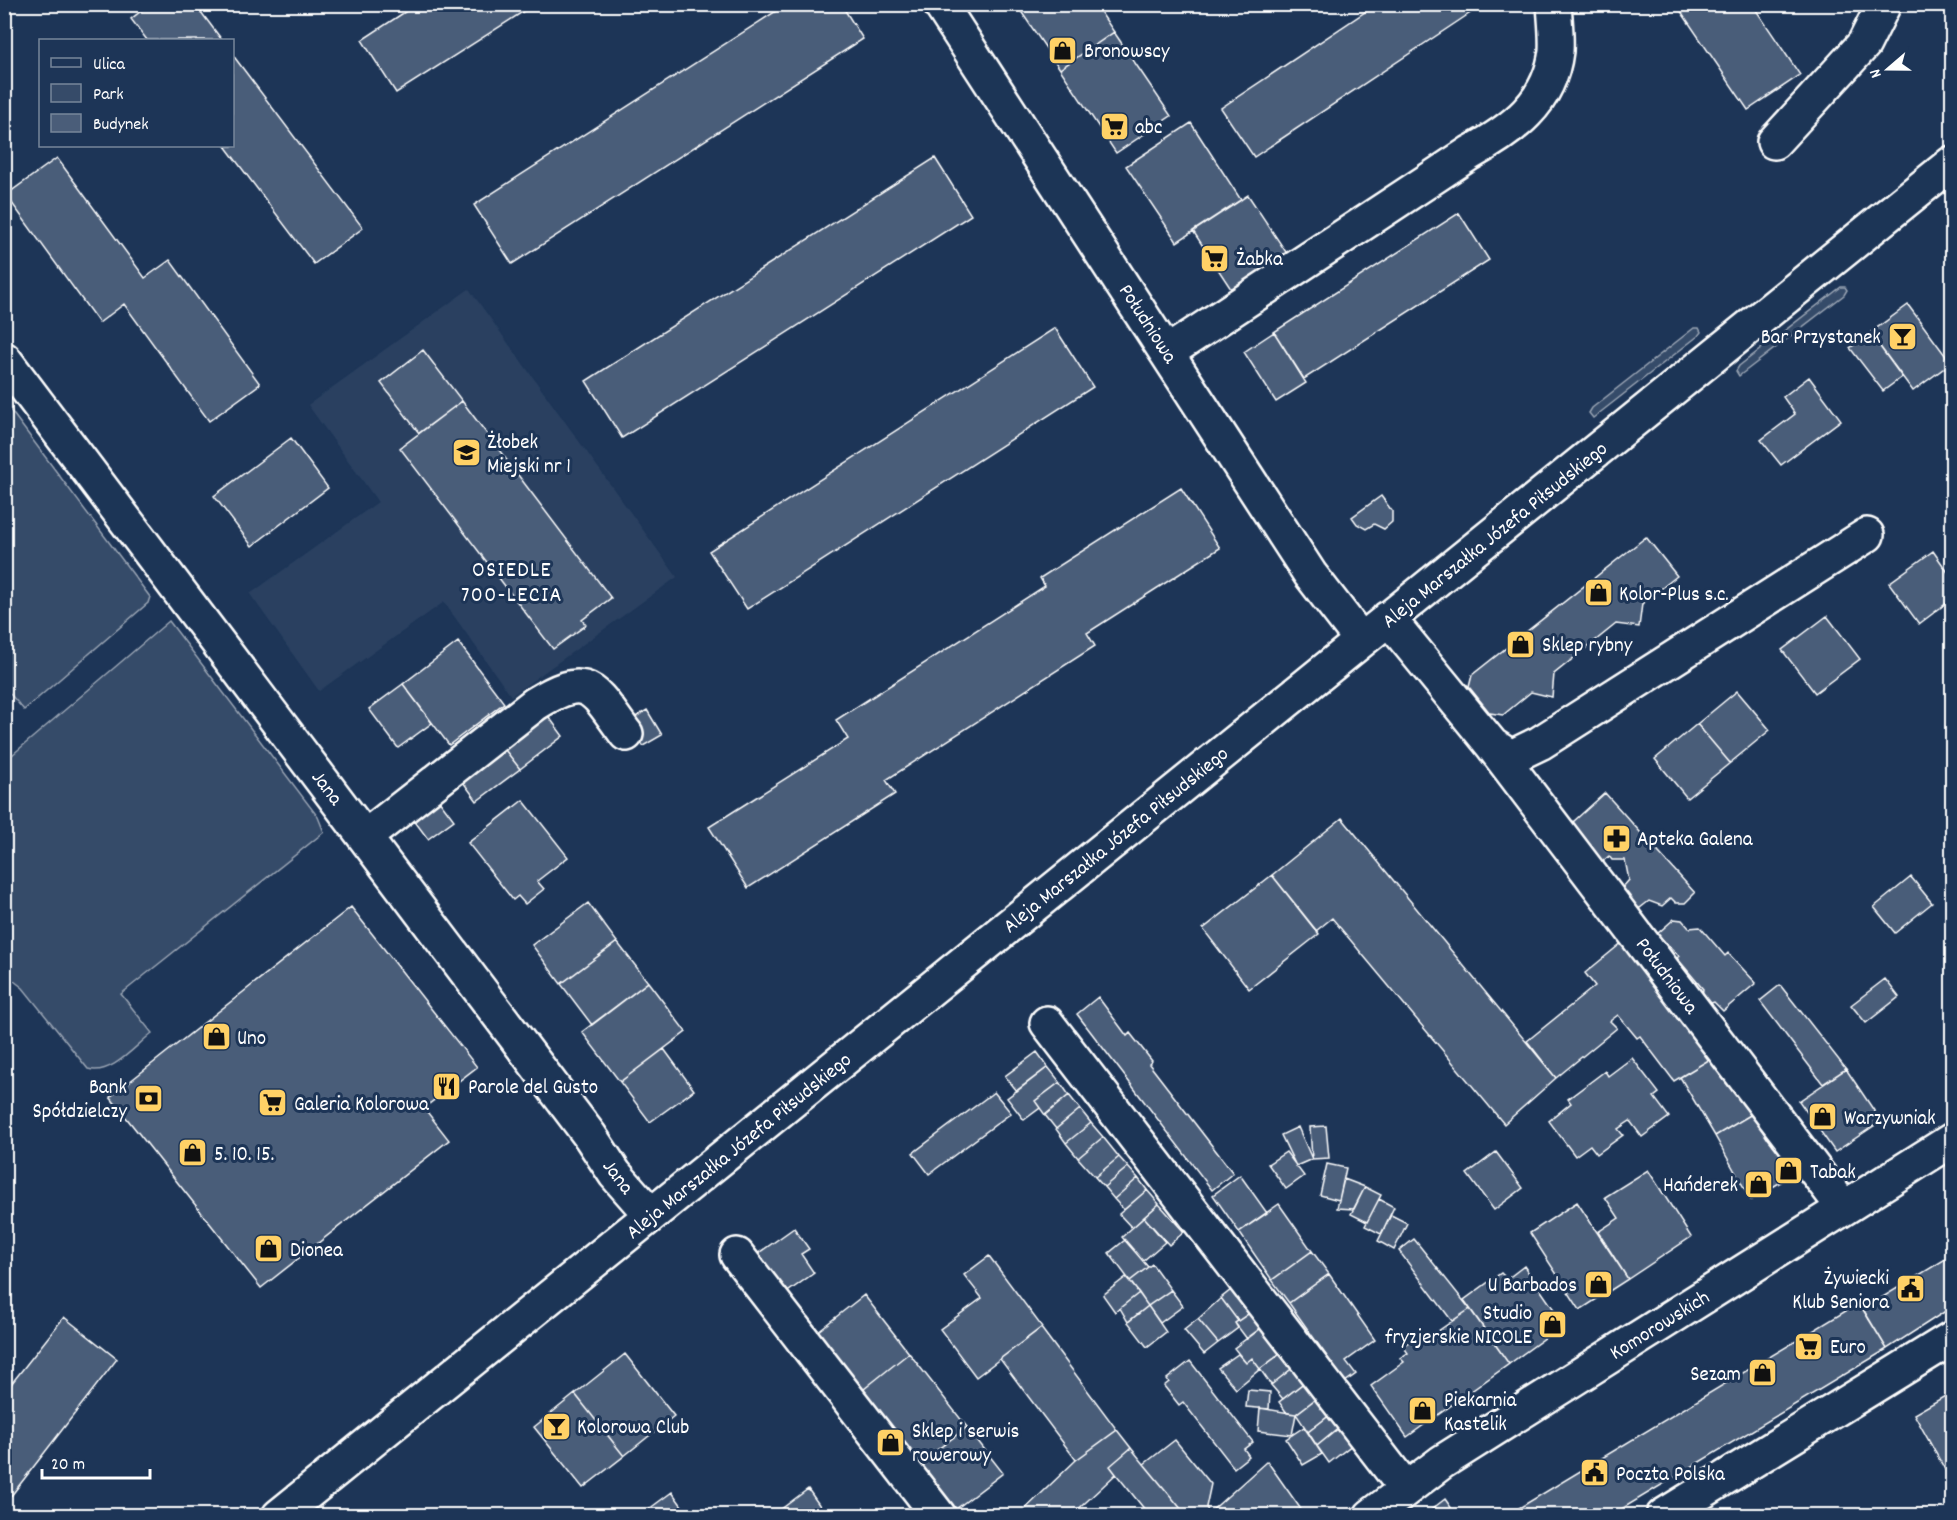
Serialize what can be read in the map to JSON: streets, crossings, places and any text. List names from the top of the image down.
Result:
{
  "streets": {
    "street": [
      "Południowa",
      "Aleja Marszałka Józefa Piłsudskiego",
      "Jana",
      "Komorowskich"
    ]
  },
  "crossings": [
    ["Południowa", "Aleja Marszałka Józefa Piłsudskiego"],
    ["Południowa", "Komorowskich"],
    ["Aleja Marszałka Józefa Piłsudskiego", "Jana"]
  ],
  "districts": ["OSIEDLE 700-LECIA"],
  "places": {
    "shop": [
      "Bronowscy",
      "Kolor-Plus s.c.",
      "Sklep rybny",
      "Uno",
      "Warzywniak",
      "5. 10. 15.",
      "Tabak",
      "Hańderek",
      "Dionea",
      "U Barbados",
      "Studio fryzjerskie NICOLE",
      "Sezam",
      "Piekarnia Kastelik",
      "Sklep i serwis rowerowy"
    ],
    "supermarket": [
      "abc",
      "Żabka",
      "Galeria Kolorowa",
      "Euro"
    ],
    "bar": ["Bar Przystanek", "Kolorowa Club"],
    "school or university": ["Żłobek Miejski nr 1"],
    "pharmacy": ["Apteka Galena"],
    "restaurant": ["Parole del Gusto"],
    "bank": ["Bank Spółdzielczy"],
    "public building": ["Żywiecki Klub Seniora", "Poczta Polska"]
  },
  "legend": ["Ulica", "Park", "Budynek"],
  "scale_bar": "20 m",
  "north": "left"
}
